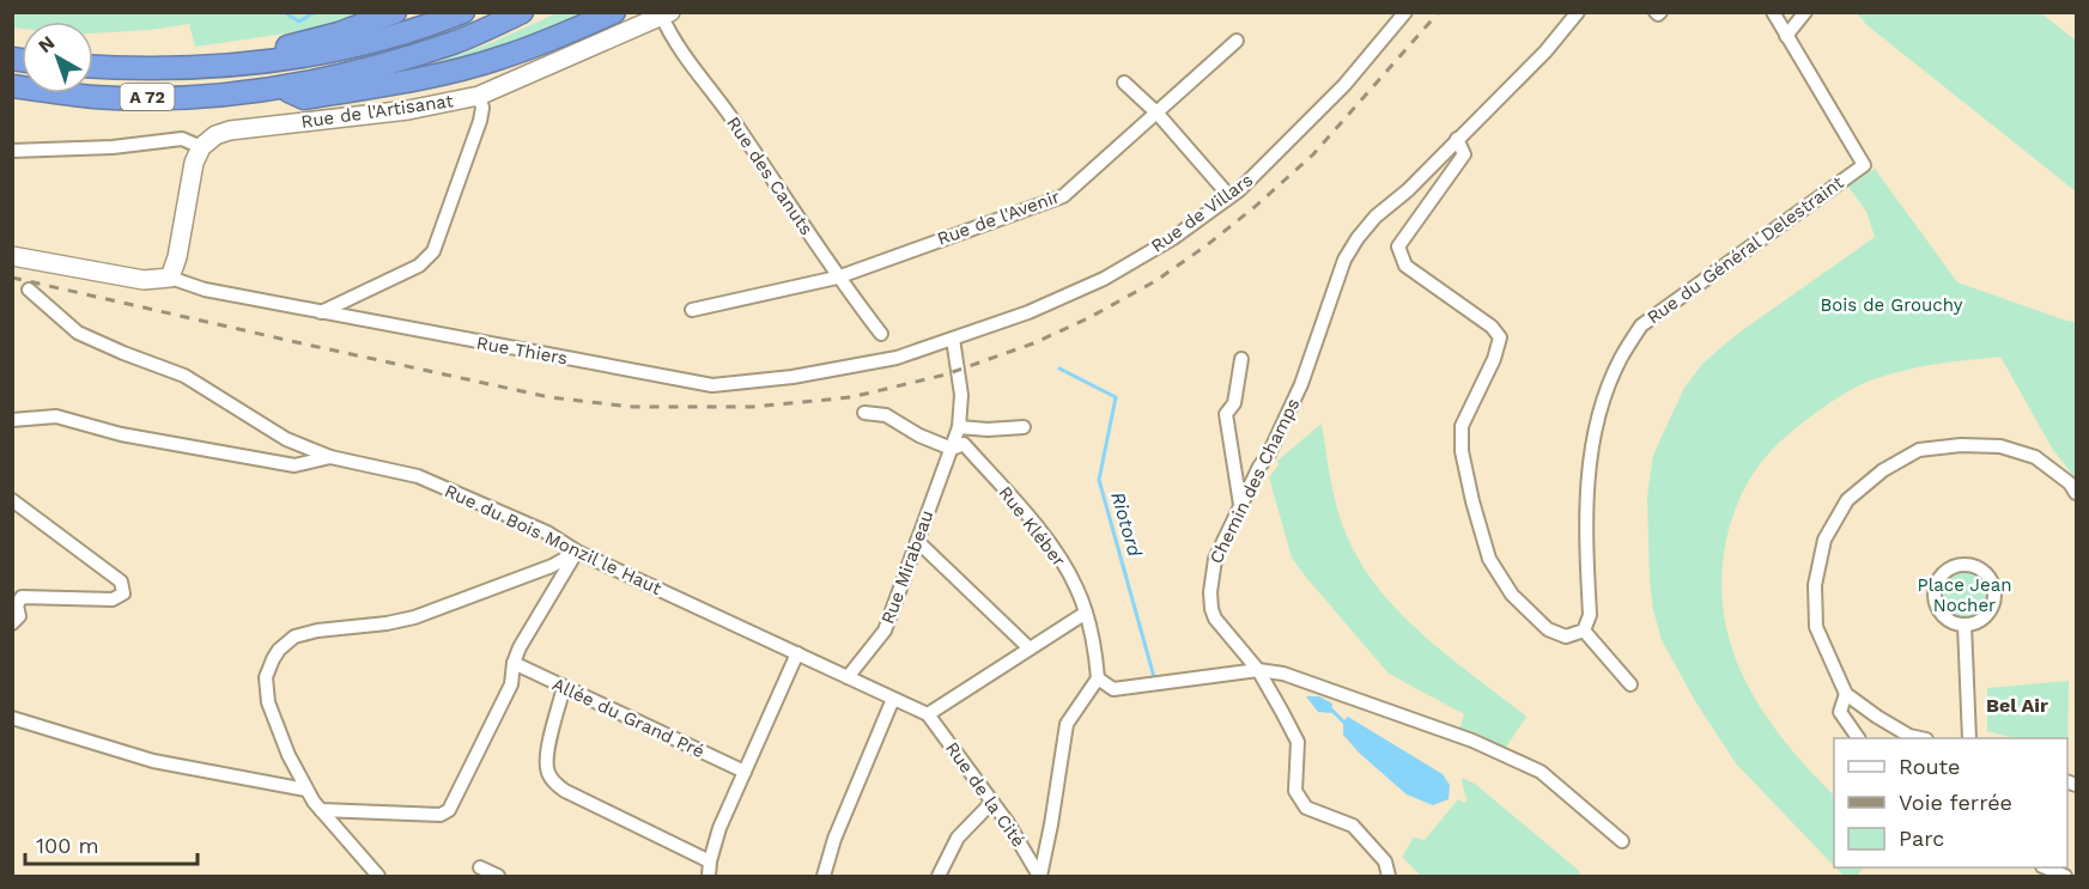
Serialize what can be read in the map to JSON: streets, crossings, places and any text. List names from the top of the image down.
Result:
{
  "streets": {
    "highway": ["A 72"],
    "street": [
      "Rue de l'Artisanat",
      "Rue des Canuts",
      "Rue de Villars",
      "Rue de l'Avenir",
      "Rue du Général Delestraint",
      "Rue Thiers",
      "Chemin des Champs",
      "Rue Kléber",
      "Rue du Bois Monzil le Haut",
      "Rue Mirabeau",
      "Allée du Grand Pré",
      "Rue de la Cité"
    ]
  },
  "crossings": [
    ["Rue de l'Artisanat", "Rue des Canuts"],
    ["Rue des Canuts", "Rue de l'Avenir"],
    ["Rue de Villars", "Rue Thiers"],
    ["Rue Thiers", "Rue Mirabeau"],
    ["Rue Kléber", "Rue Mirabeau"],
    ["Rue du Bois Monzil le Haut", "Rue Mirabeau"],
    ["Rue du Bois Monzil le Haut", "Rue de la Cité"]
  ],
  "districts": ["Bel Air"],
  "water": ["Riotord"],
  "parks": ["Bois de Grouchy", "Place Jean Nocher"],
  "legend": ["Route", "Voie ferrée", "Parc"],
  "scale_bar": "100 m",
  "north": "top left"
}
